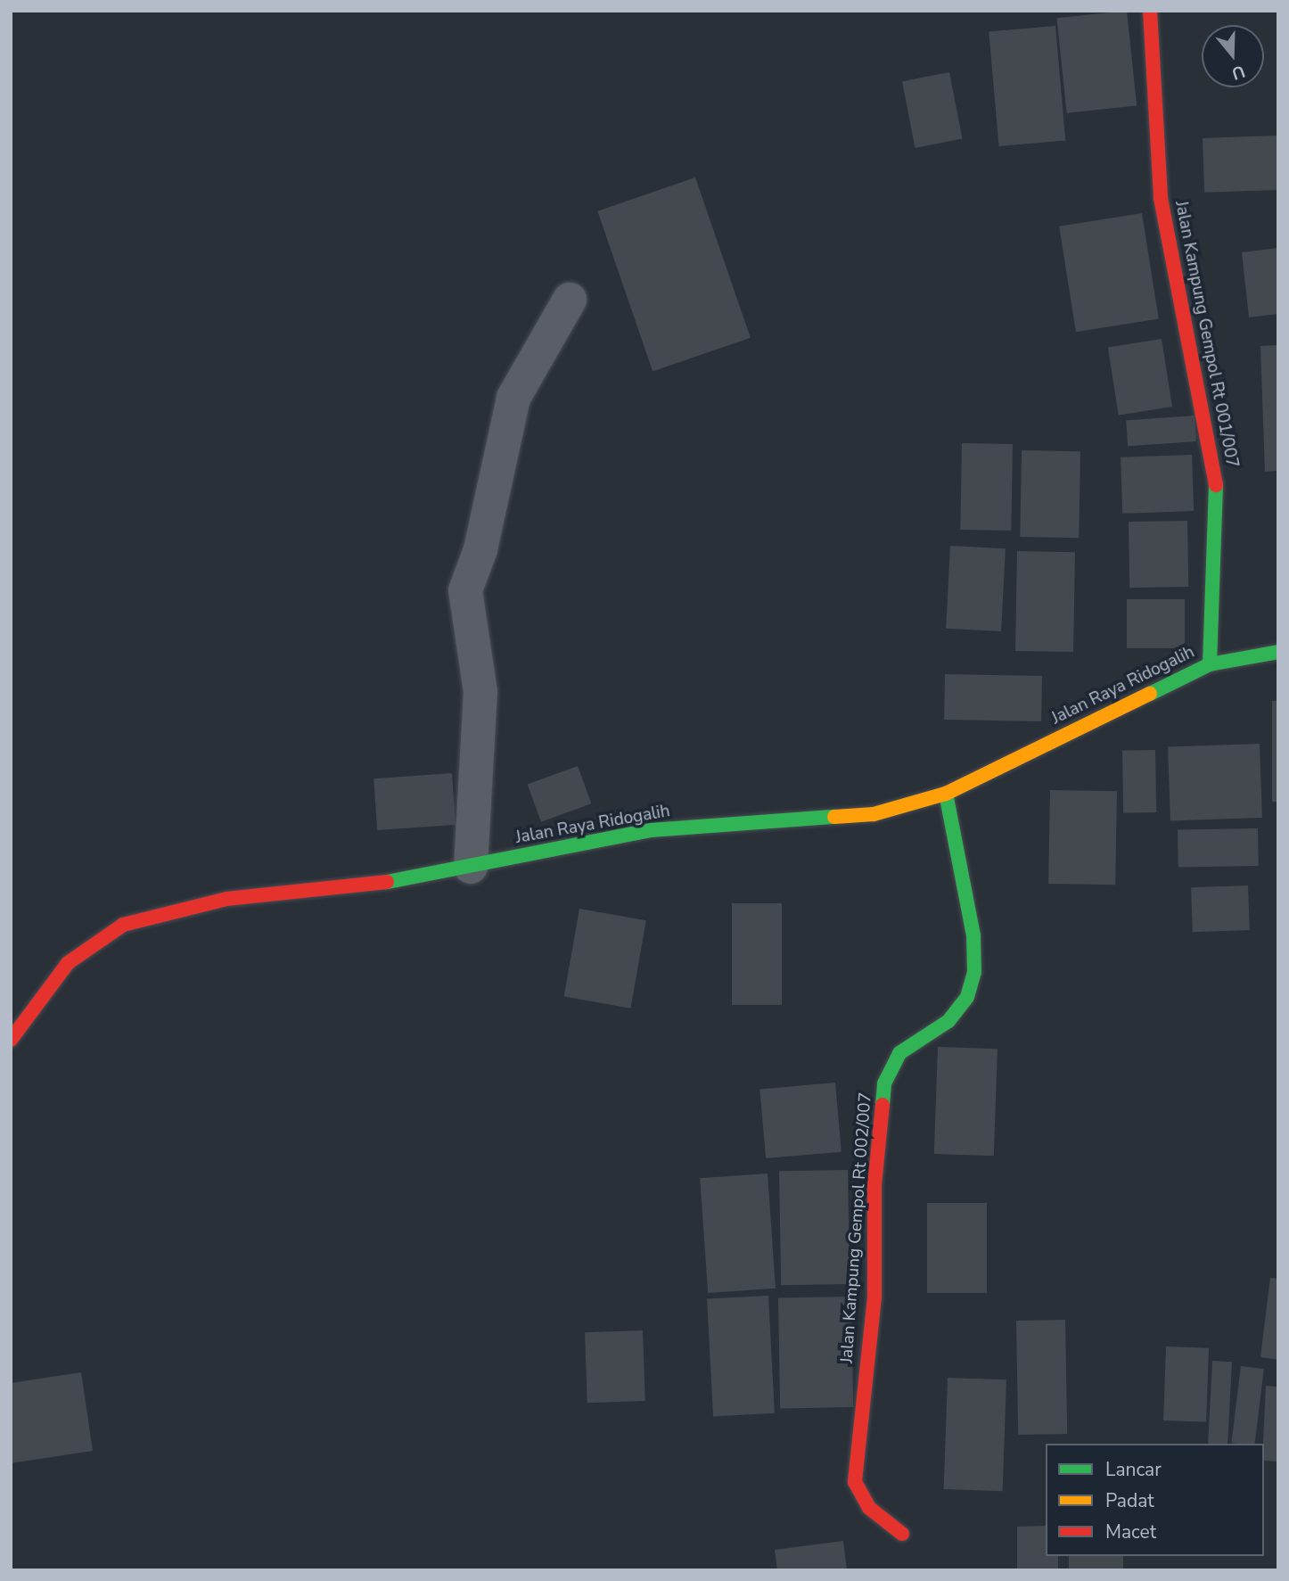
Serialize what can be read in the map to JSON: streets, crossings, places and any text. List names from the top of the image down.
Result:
{
  "streets": {
    "street": ["Jalan Kampung Gempol Rt 001/007", "Jalan Raya Ridogalih", "Jalan Kampung Gempol Rt 002/007"]
  },
  "crossings": [
    ["Jalan Kampung Gempol Rt 001/007", "Jalan Raya Ridogalih"],
    ["Jalan Raya Ridogalih", "Jalan Kampung Gempol Rt 002/007"]
  ],
  "legend": ["Lancar", "Padat", "Macet"],
  "north": "bottom"
}
